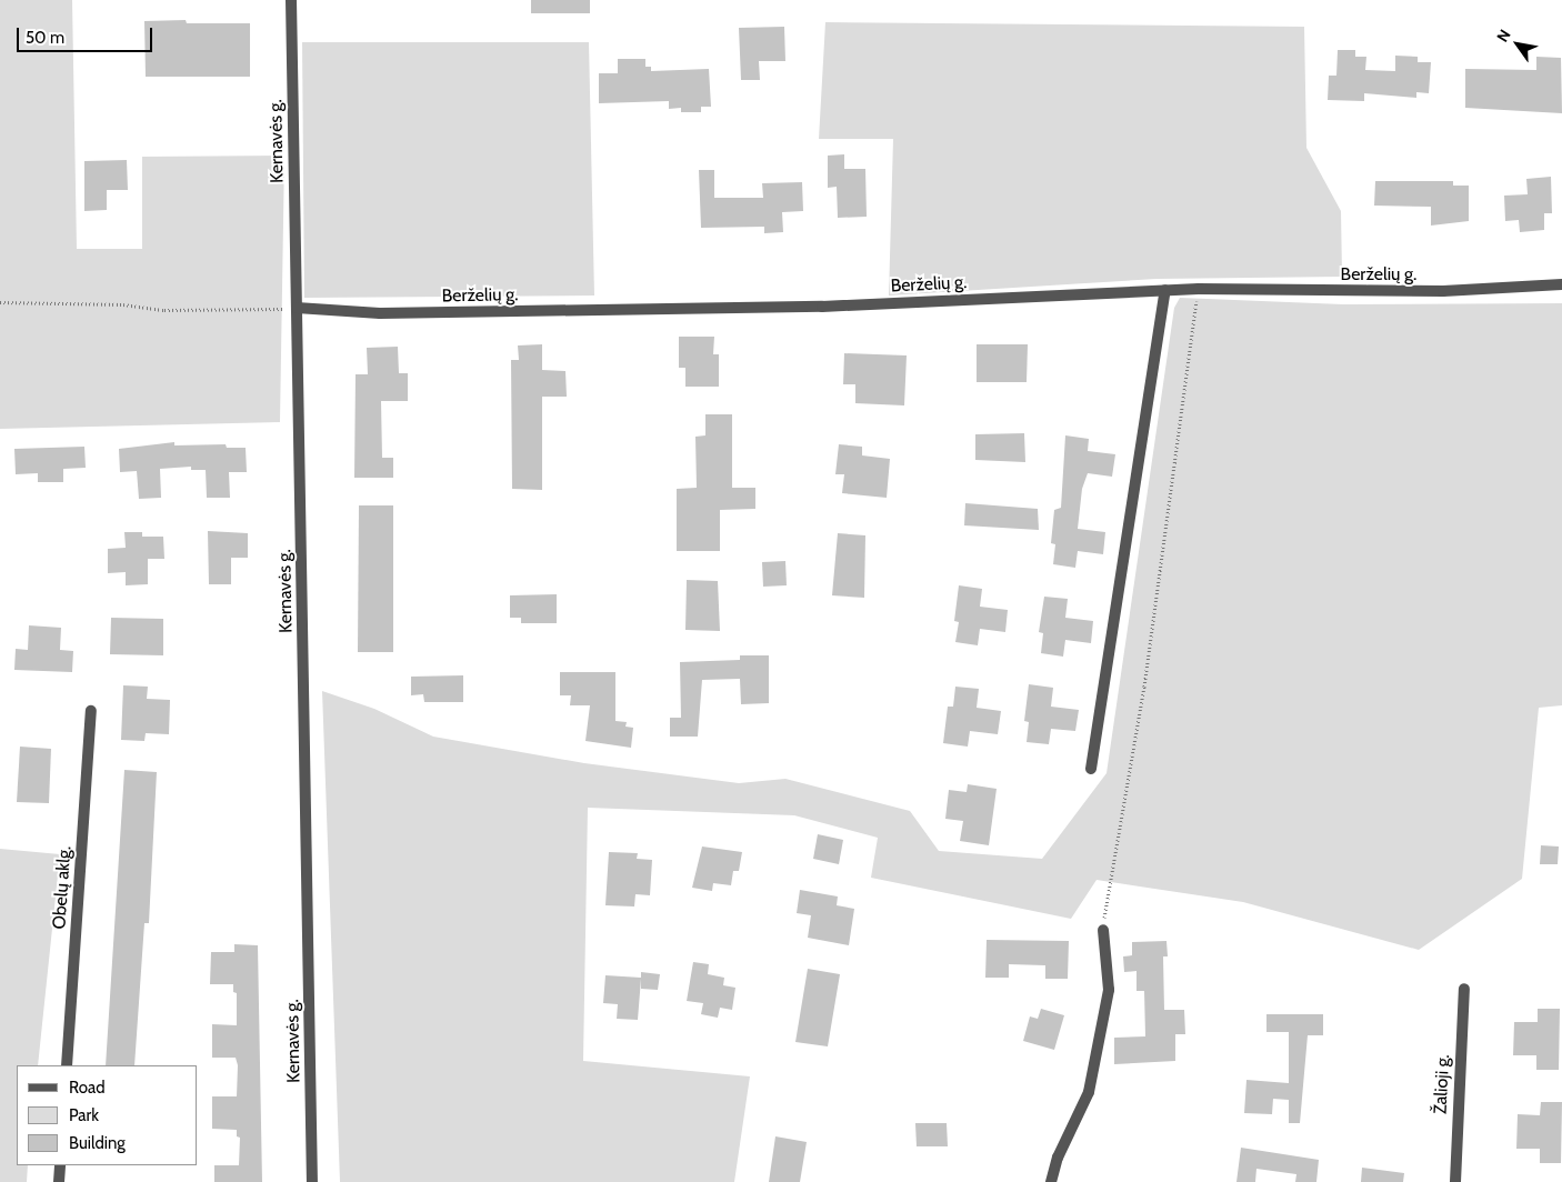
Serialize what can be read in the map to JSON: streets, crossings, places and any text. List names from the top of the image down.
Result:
{
  "streets": {
    "street": [
      "Kernavės g.",
      "Berželių g.",
      "Obelų aklg.",
      "Žalioji g."
    ]
  },
  "crossings": [
    ["Kernavės g.", "Berželių g."]
  ],
  "legend": ["Road", "Park", "Building"],
  "scale_bar": "50 m",
  "north": "top left"
}
